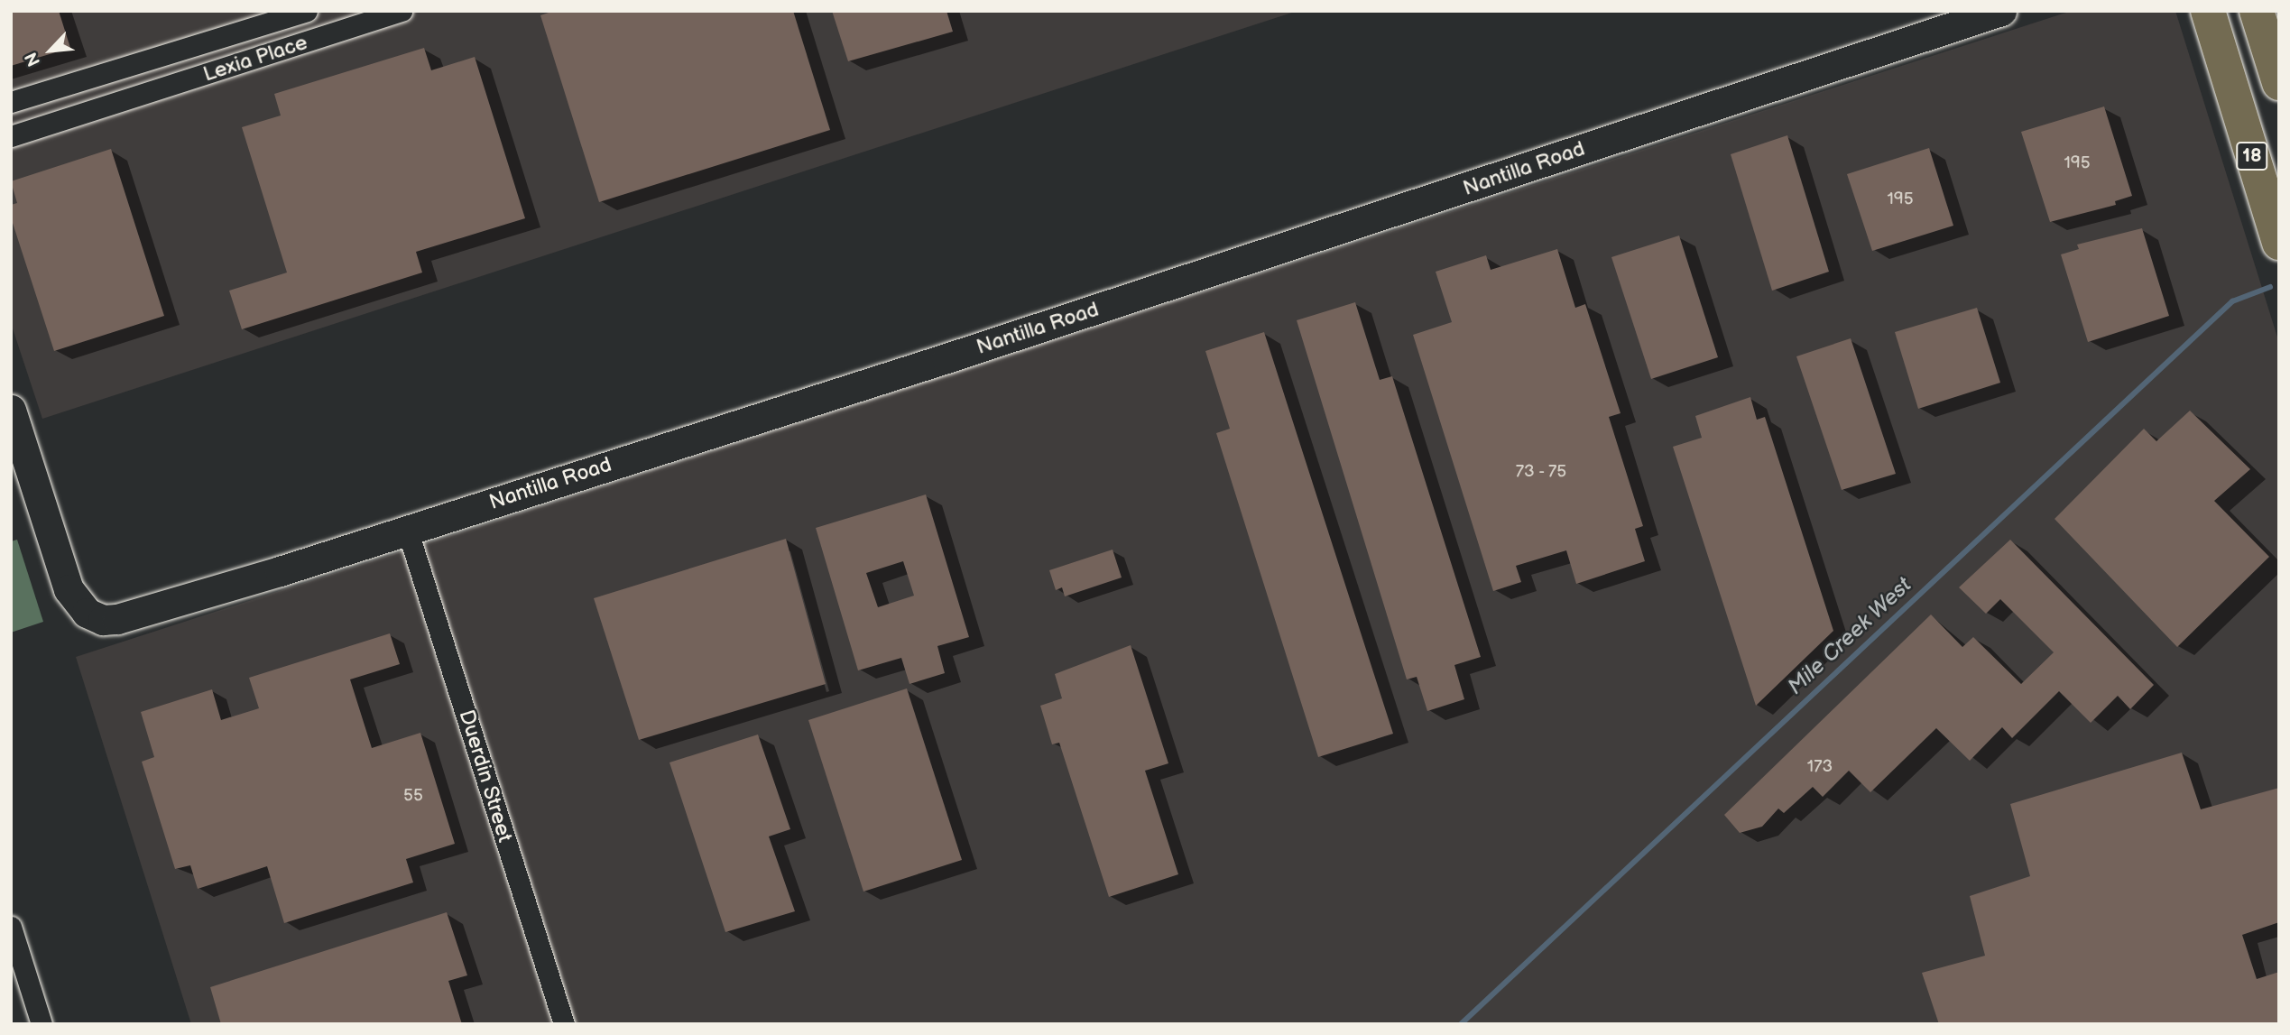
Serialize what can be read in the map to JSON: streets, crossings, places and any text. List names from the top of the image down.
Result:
{
  "streets": {
    "highway": ["18"],
    "street": ["Lexia Place", "Nantilla Road", "Duerdin Street"]
  },
  "crossings": [
    ["Nantilla Road", "Duerdin Street"]
  ],
  "water": ["Mile Creek West"],
  "house_numbers": [
    "195",
    "195",
    "73 - 75",
    "173",
    "55"
  ],
  "north": "bottom left"
}
